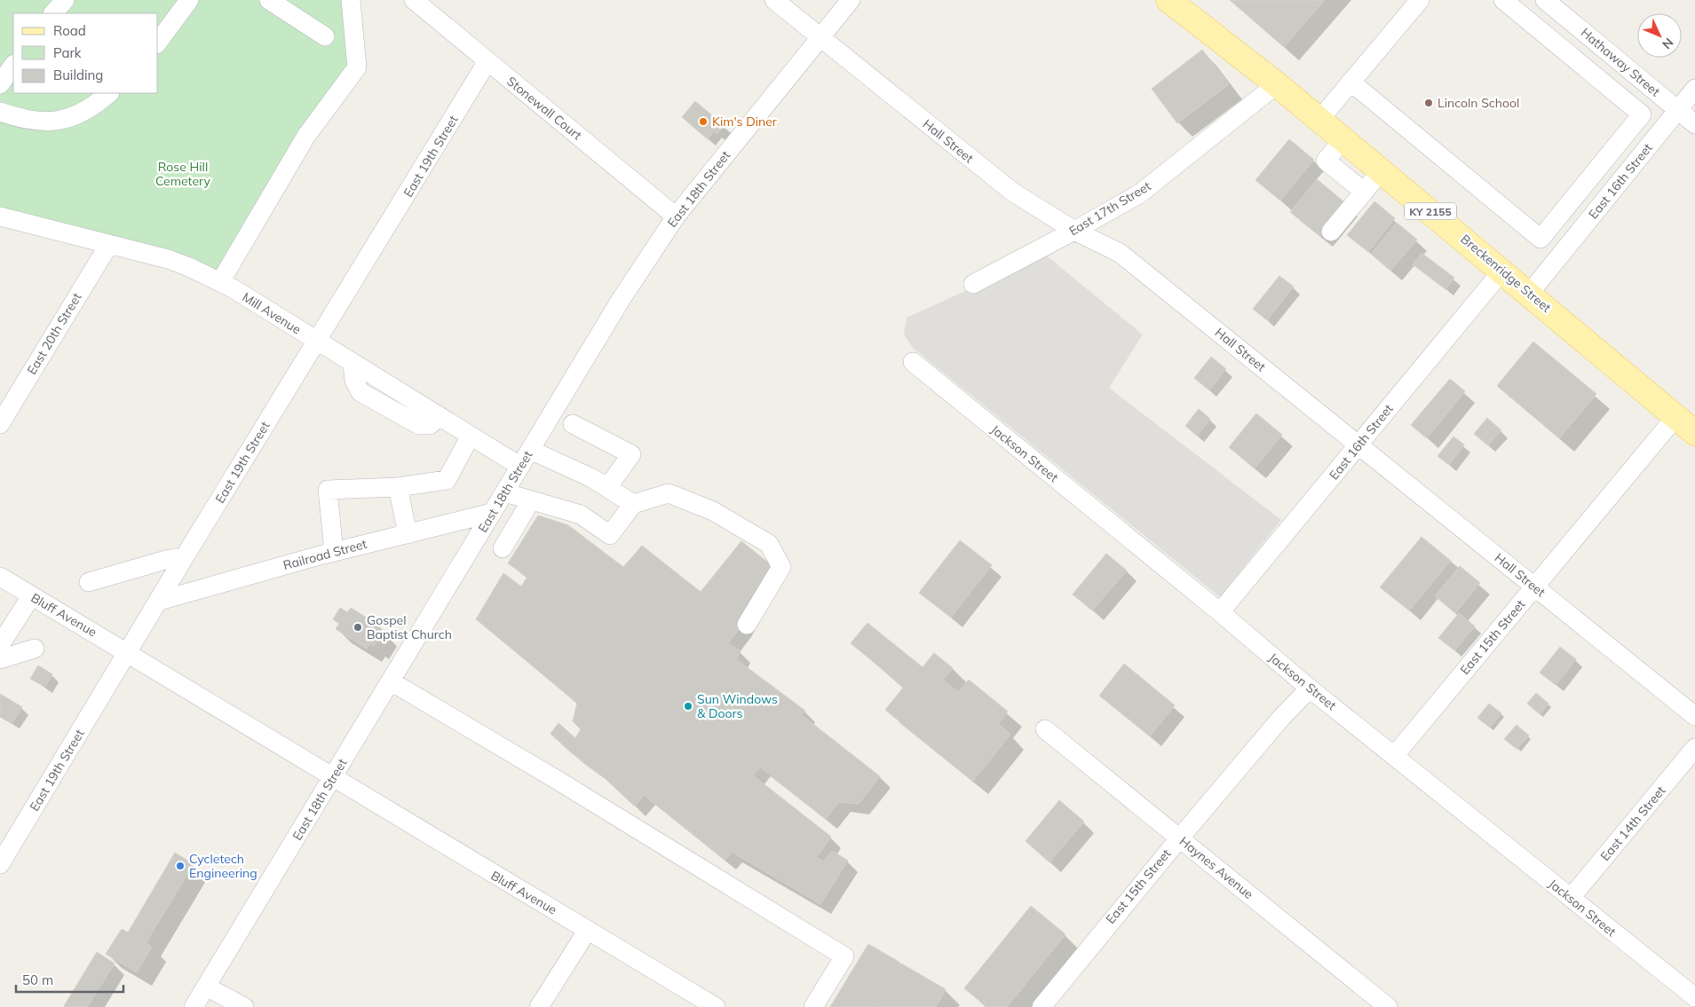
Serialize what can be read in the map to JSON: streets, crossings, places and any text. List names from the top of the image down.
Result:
{
  "streets": {
    "main road": ["KY 2155", "Breckenridge Street"],
    "street": [
      "Hathaway Street",
      "Stonewall Court",
      "Hall Street",
      "East 19th Street",
      "East 16th Street",
      "East 18th Street",
      "East 17th Street",
      "Mill Avenue",
      "East 20th Street",
      "Jackson Street",
      "Railroad Street",
      "Bluff Avenue",
      "East 15th Street",
      "East 14th Street",
      "Haynes Avenue"
    ]
  },
  "crossings": [
    ["Hathaway Street", "East 16th Street"],
    ["Stonewall Court", "East 19th Street"],
    ["Stonewall Court", "East 18th Street"],
    ["Hall Street", "East 16th Street"],
    ["Hall Street", "East 18th Street"],
    ["Hall Street", "East 17th Street"],
    ["Hall Street", "East 15th Street"],
    ["East 19th Street", "Mill Avenue"],
    ["East 19th Street", "Railroad Street"],
    ["East 19th Street", "Bluff Avenue"],
    ["East 16th Street", "Breckenridge Street"],
    ["East 16th Street", "Jackson Street"],
    ["East 18th Street", "Mill Avenue"],
    ["East 18th Street", "Railroad Street"],
    ["East 18th Street", "Bluff Avenue"],
    ["East 17th Street", "Breckenridge Street"],
    ["Breckenridge Street", "East 15th Street"],
    ["Mill Avenue", "East 20th Street"],
    ["Jackson Street", "East 15th Street"],
    ["Jackson Street", "East 14th Street"],
    ["East 15th Street", "Haynes Avenue"]
  ],
  "parks": ["Rose Hill Cemetery"],
  "places": [
    "Lincoln School",
    "Kim's Diner",
    "Gospel Baptist Church",
    "Sun Windows & Doors",
    "Cycletech Engineering"
  ],
  "legend": ["Road", "Park", "Building"],
  "scale_bar": "50 m",
  "north": "bottom right"
}
